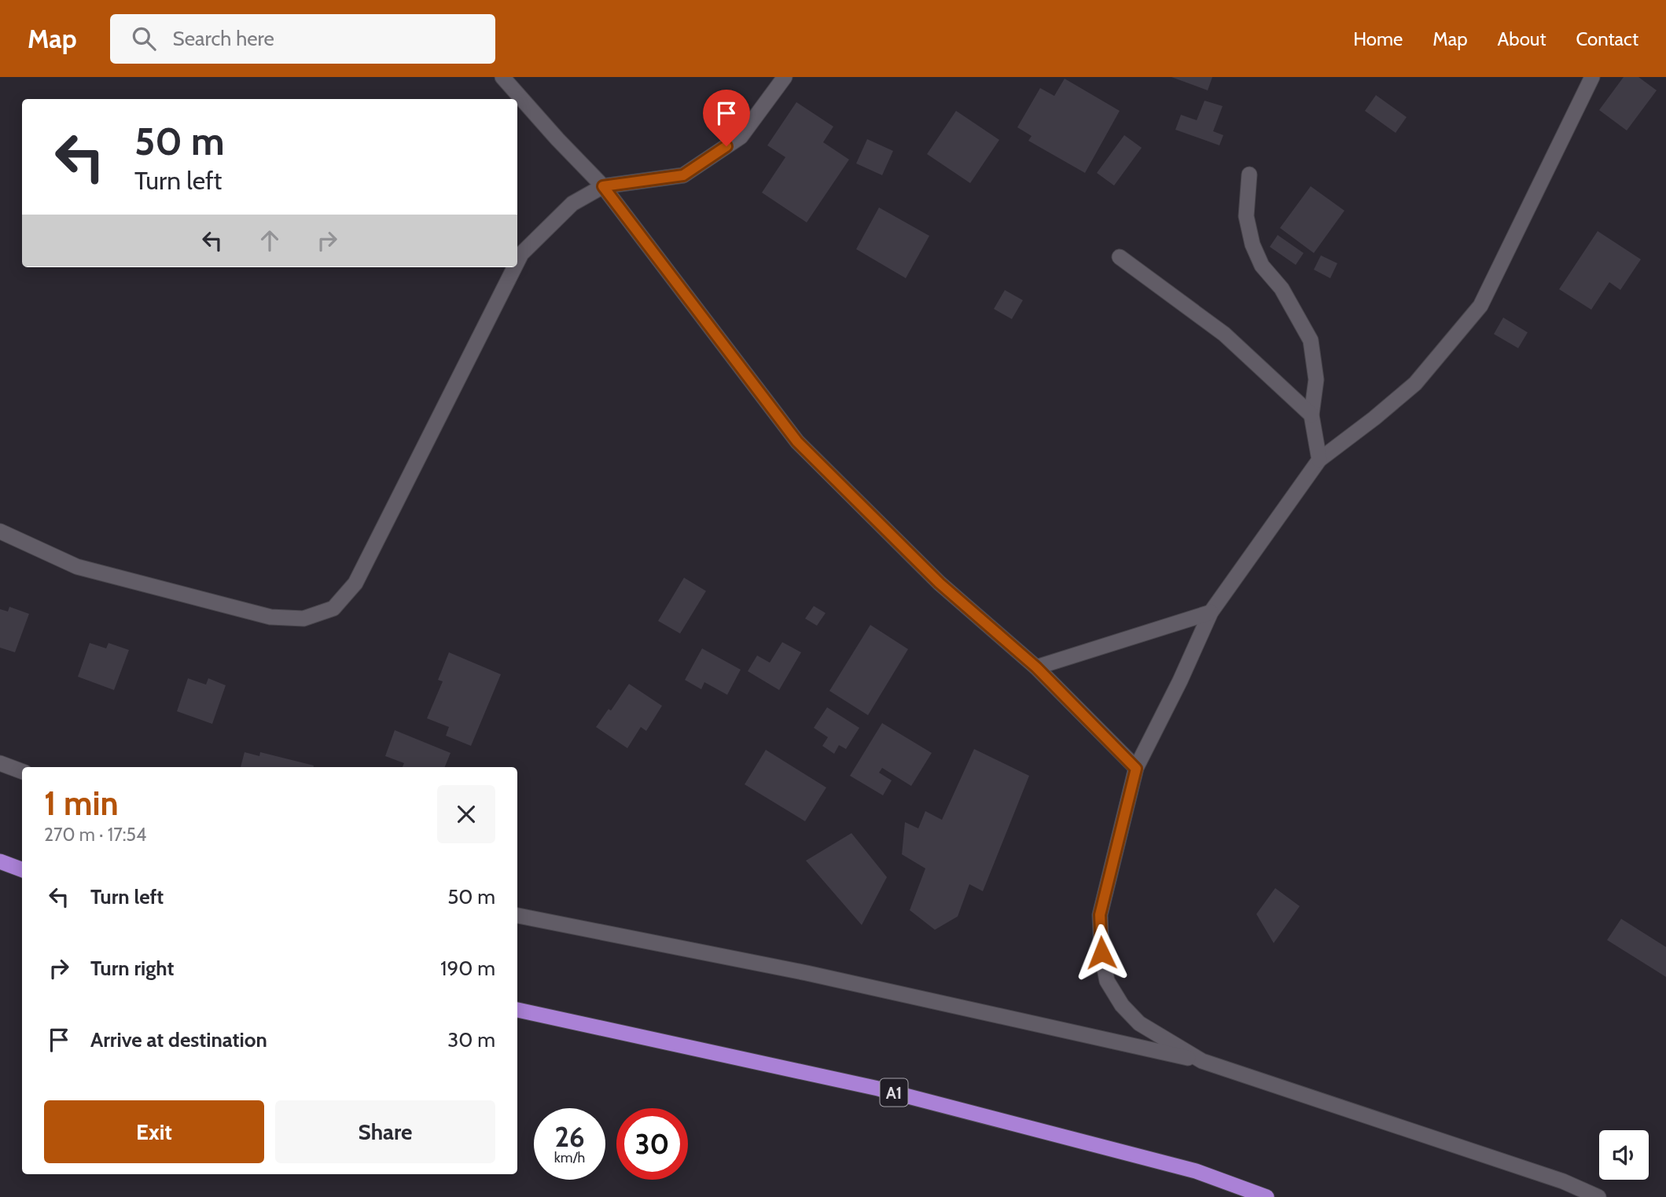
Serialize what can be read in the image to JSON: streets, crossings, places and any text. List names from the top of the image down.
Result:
{
  "streets": {
    "highway": ["A1"]
  },
  "page": {
    "header": "Map",
    "search": "Search here",
    "nav": [
      "Home",
      "Map",
      "About",
      "Contact"
    ],
    "turn": ["50 m", "Turn left"],
    "heading": ["1 min", "270 m · 17:54"],
    "list": [
      {
        "name": "Turn left",
        "value": "50 m"
      },
      {
        "name": "Turn right",
        "value": "190 m"
      },
      {
        "name": "Arrive at destination",
        "value": "30 m"
      }
    ],
    "buttons": ["Exit", "Share"],
    "speed": "26 km/h",
    "limit": "30"
  }
}
